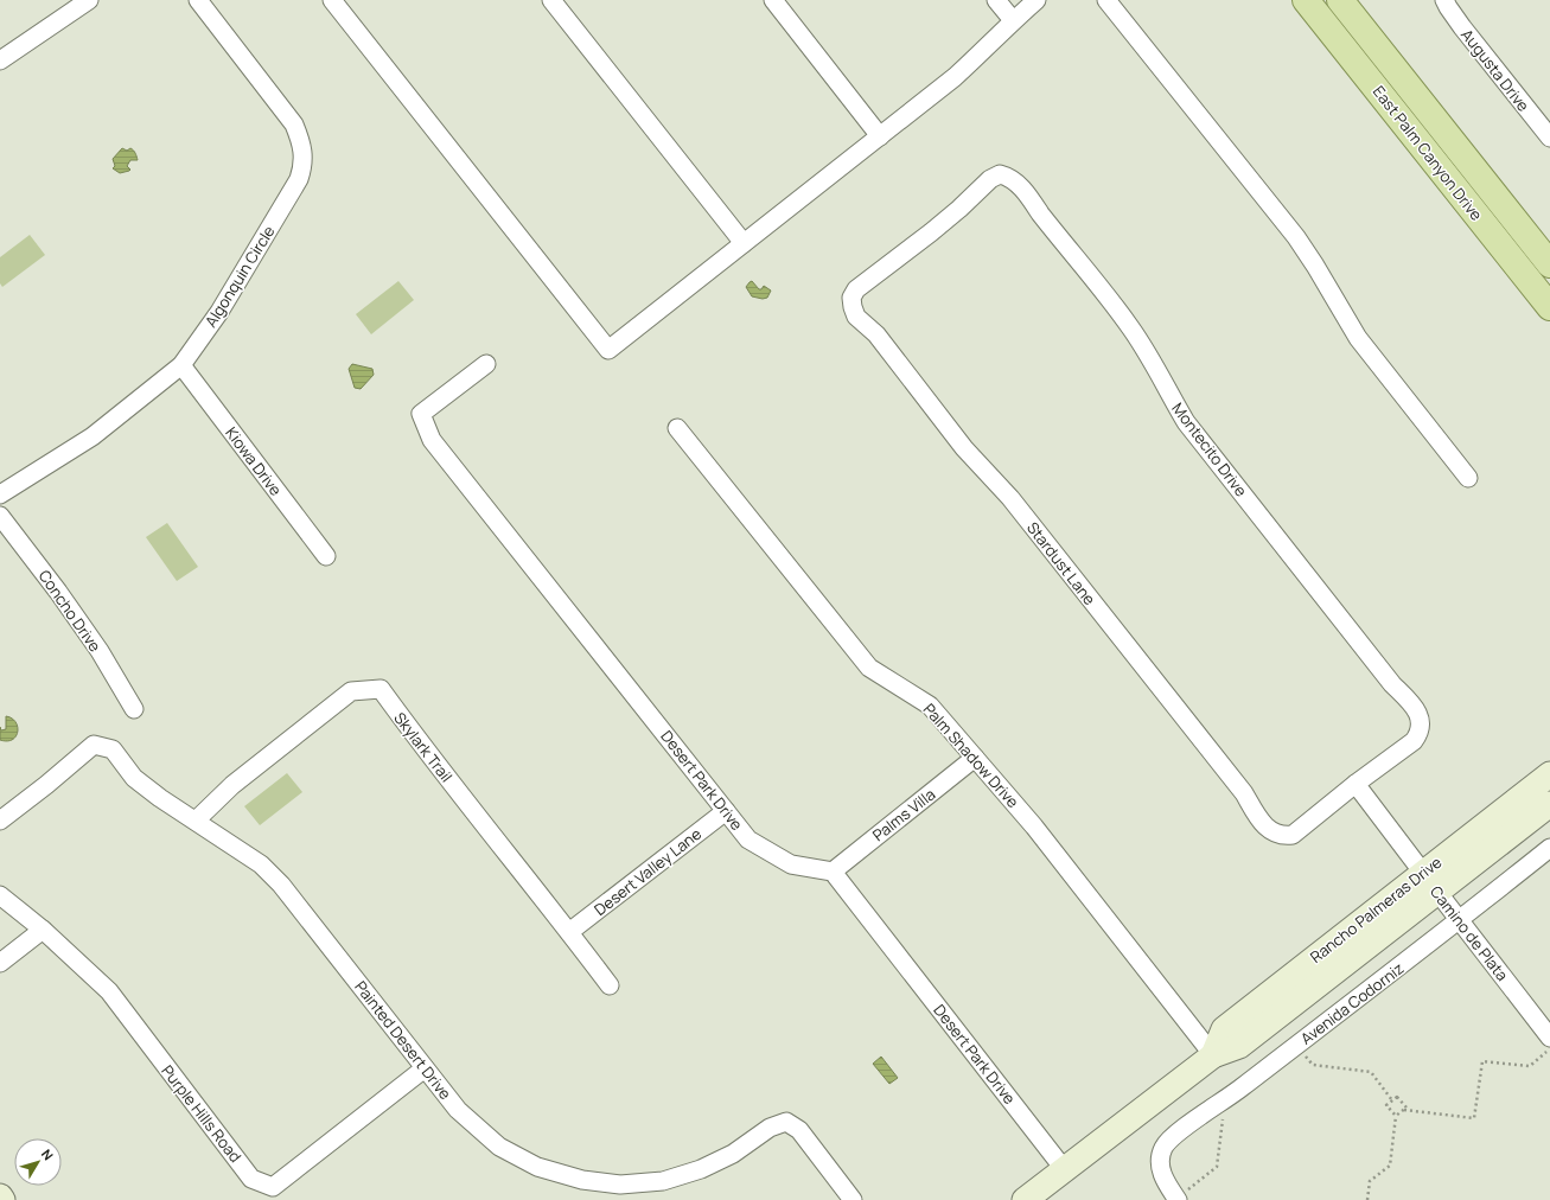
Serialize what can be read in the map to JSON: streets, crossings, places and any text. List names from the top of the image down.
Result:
{
  "streets": {
    "main road": ["East Palm Canyon Drive"],
    "street": [
      "Augusta Drive",
      "Algonquin Circle",
      "Montecito Drive",
      "Kiowa Drive",
      "Stardust Lane",
      "Concho Drive",
      "Skylark Trail",
      "Palm Shadow Drive",
      "Desert Park Drive",
      "Palms Villa",
      "Desert Valley Lane",
      "Rancho Palmeras Drive",
      "Camino de Plata",
      "Avenida Codorniz",
      "Painted Desert Drive",
      "Purple Hills Road"
    ]
  },
  "crossings": [
    ["Algonquin Circle", "Kiowa Drive"],
    ["Montecito Drive", "Stardust Lane"],
    ["Montecito Drive", "Camino de Plata"],
    ["Stardust Lane", "Camino de Plata"],
    ["Skylark Trail", "Desert Valley Lane"],
    ["Skylark Trail", "Painted Desert Drive"],
    ["Palm Shadow Drive", "Palms Villa"],
    ["Palm Shadow Drive", "Rancho Palmeras Drive"],
    ["Desert Park Drive", "Palms Villa"],
    ["Desert Park Drive", "Desert Valley Lane"],
    ["Desert Park Drive", "Rancho Palmeras Drive"],
    ["Rancho Palmeras Drive", "Camino de Plata"],
    ["Camino de Plata", "Avenida Codorniz"],
    ["Painted Desert Drive", "Purple Hills Road"]
  ],
  "north": "top right"
}
